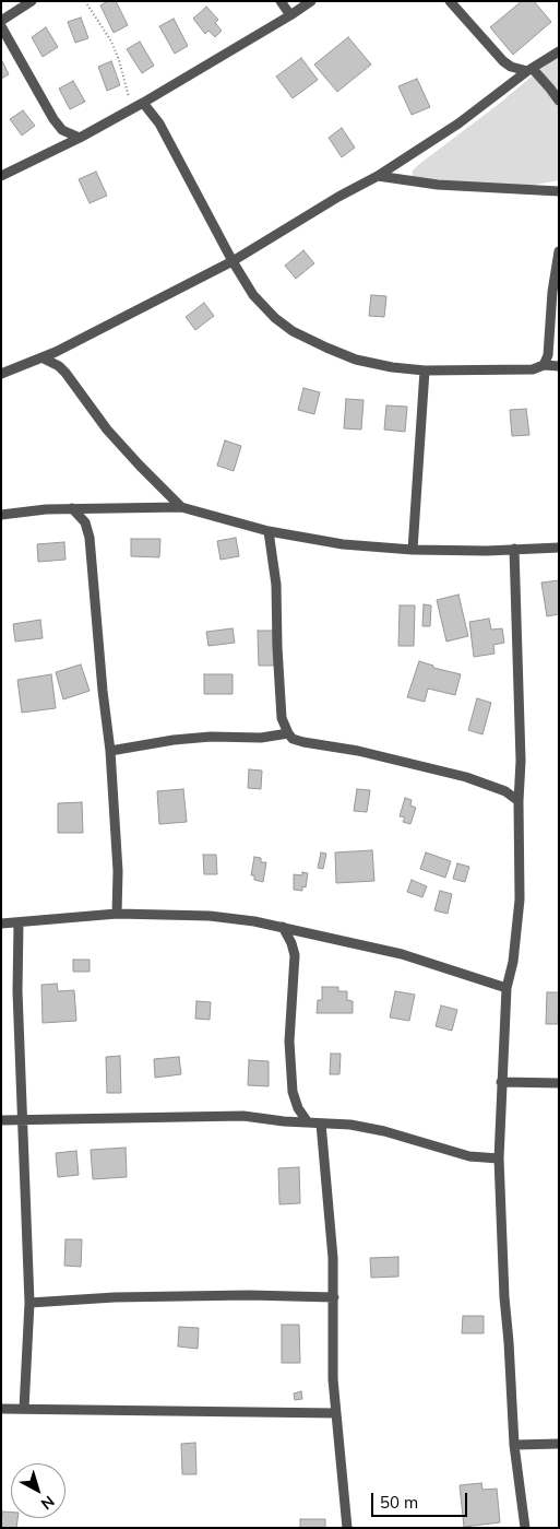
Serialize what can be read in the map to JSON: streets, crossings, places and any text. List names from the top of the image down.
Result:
{
  "scale_bar": "50 m",
  "north": "bottom right"
}
